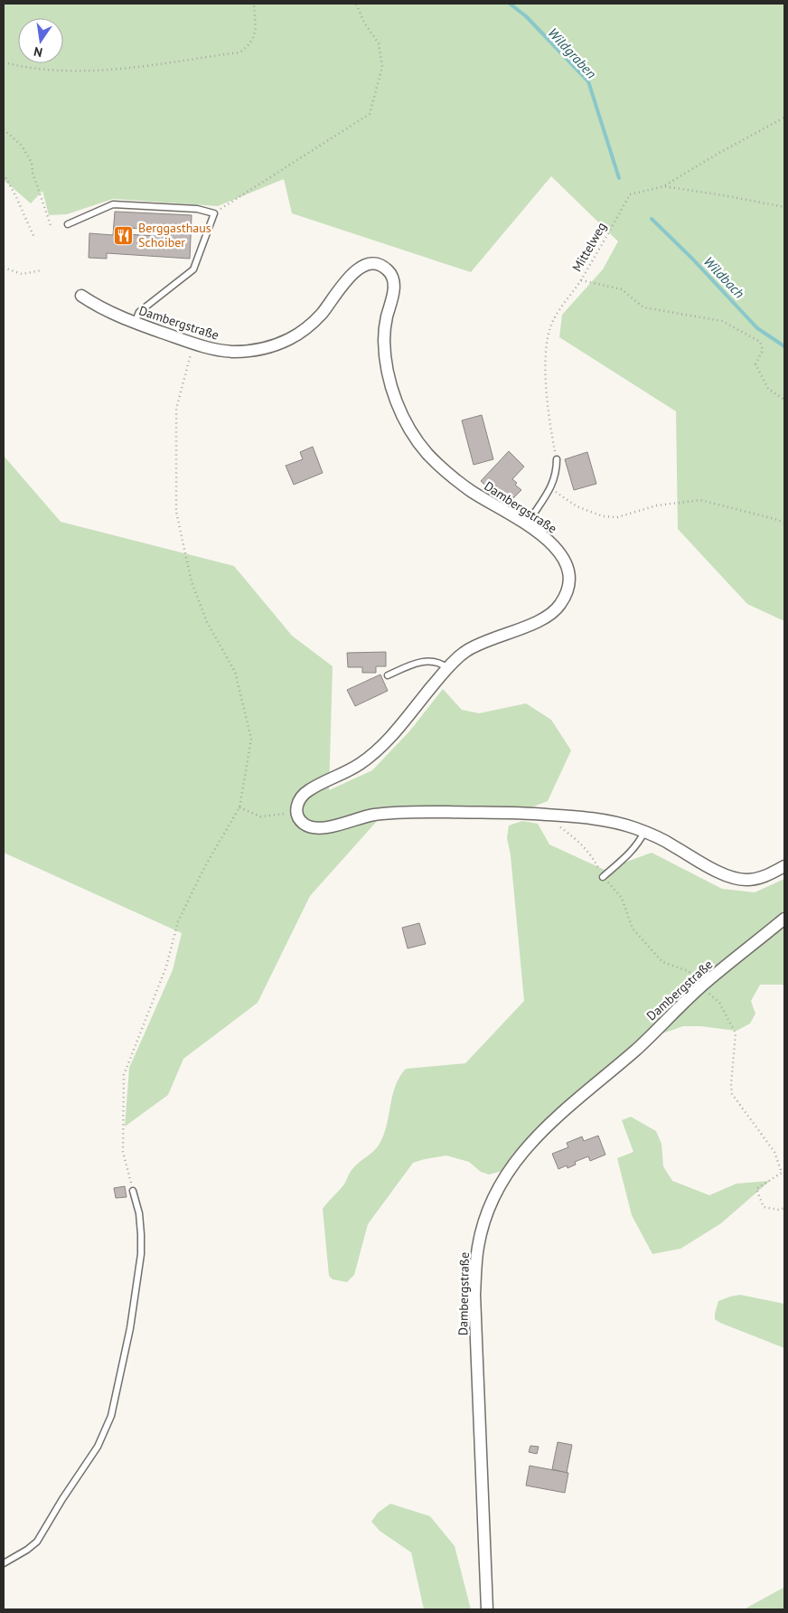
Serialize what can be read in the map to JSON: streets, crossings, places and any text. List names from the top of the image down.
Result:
{
  "streets": {
    "street": ["Dambergstraße"],
    "path": ["Mittelweg"]
  },
  "water": ["Wildgraben", "Wildbach"],
  "places": {
    "restaurant": ["Berggasthaus Schoiber"]
  },
  "north": "bottom"
}
